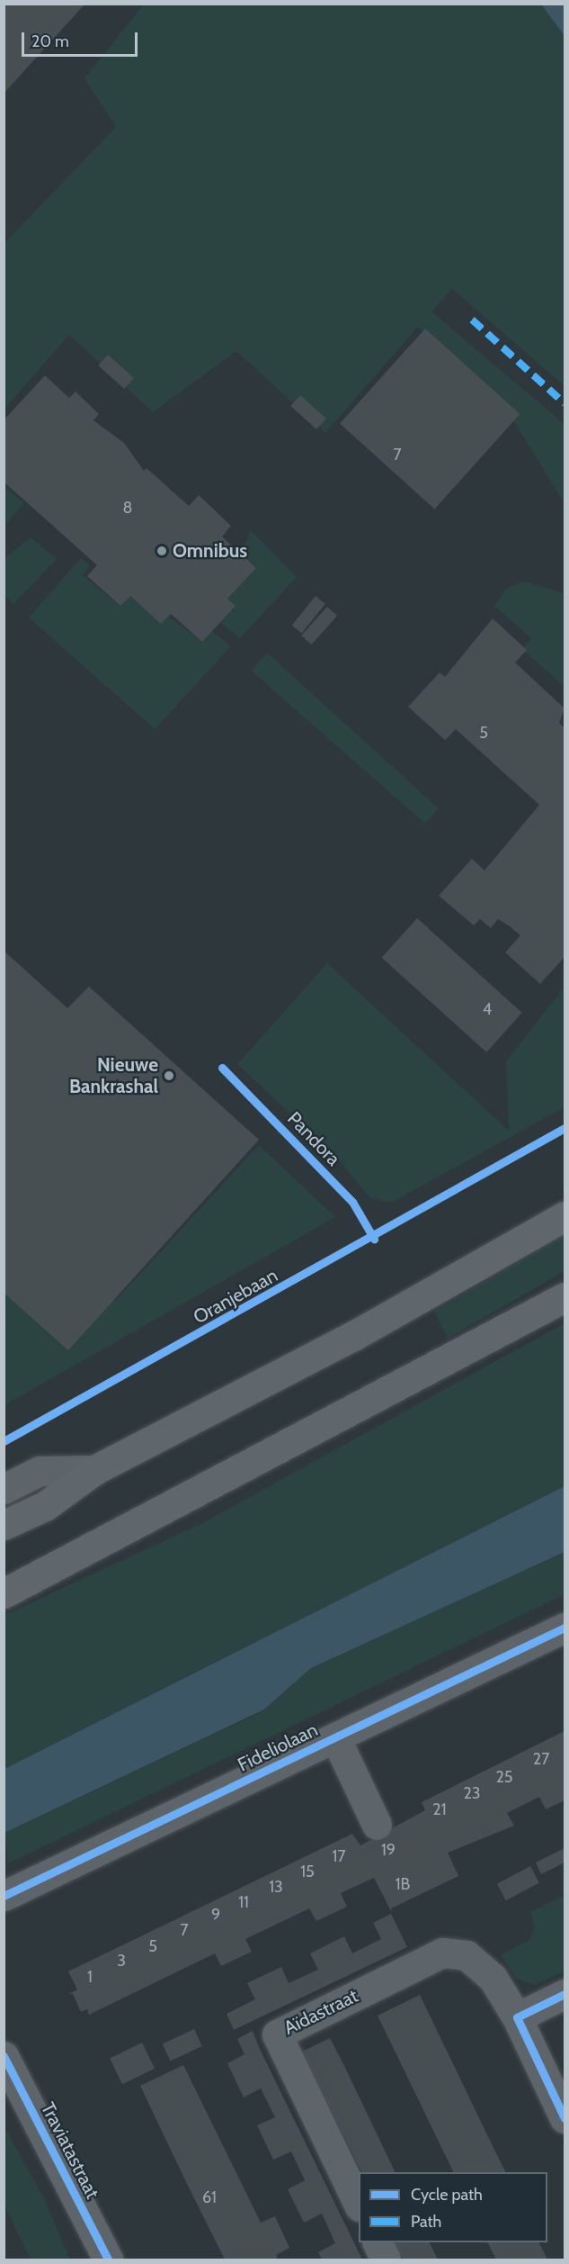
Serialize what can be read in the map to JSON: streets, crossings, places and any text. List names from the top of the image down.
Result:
{
  "streets": {
    "street": ["Fideliolaan", "Aïdastraat", "Traviatastraat"],
    "cycle path": ["Pandora", "Oranjebaan"]
  },
  "places": ["Omnibus", "Nieuwe Bankrashal"],
  "house_numbers": [
    "7",
    "8",
    "5",
    "4",
    "27",
    "25",
    "23",
    "21",
    "19",
    "17",
    "15",
    "1B",
    "13",
    "11",
    "9",
    "7",
    "5",
    "3",
    "1",
    "61"
  ],
  "legend": ["Cycle path", "Path"],
  "scale_bar": "20 m"
}
